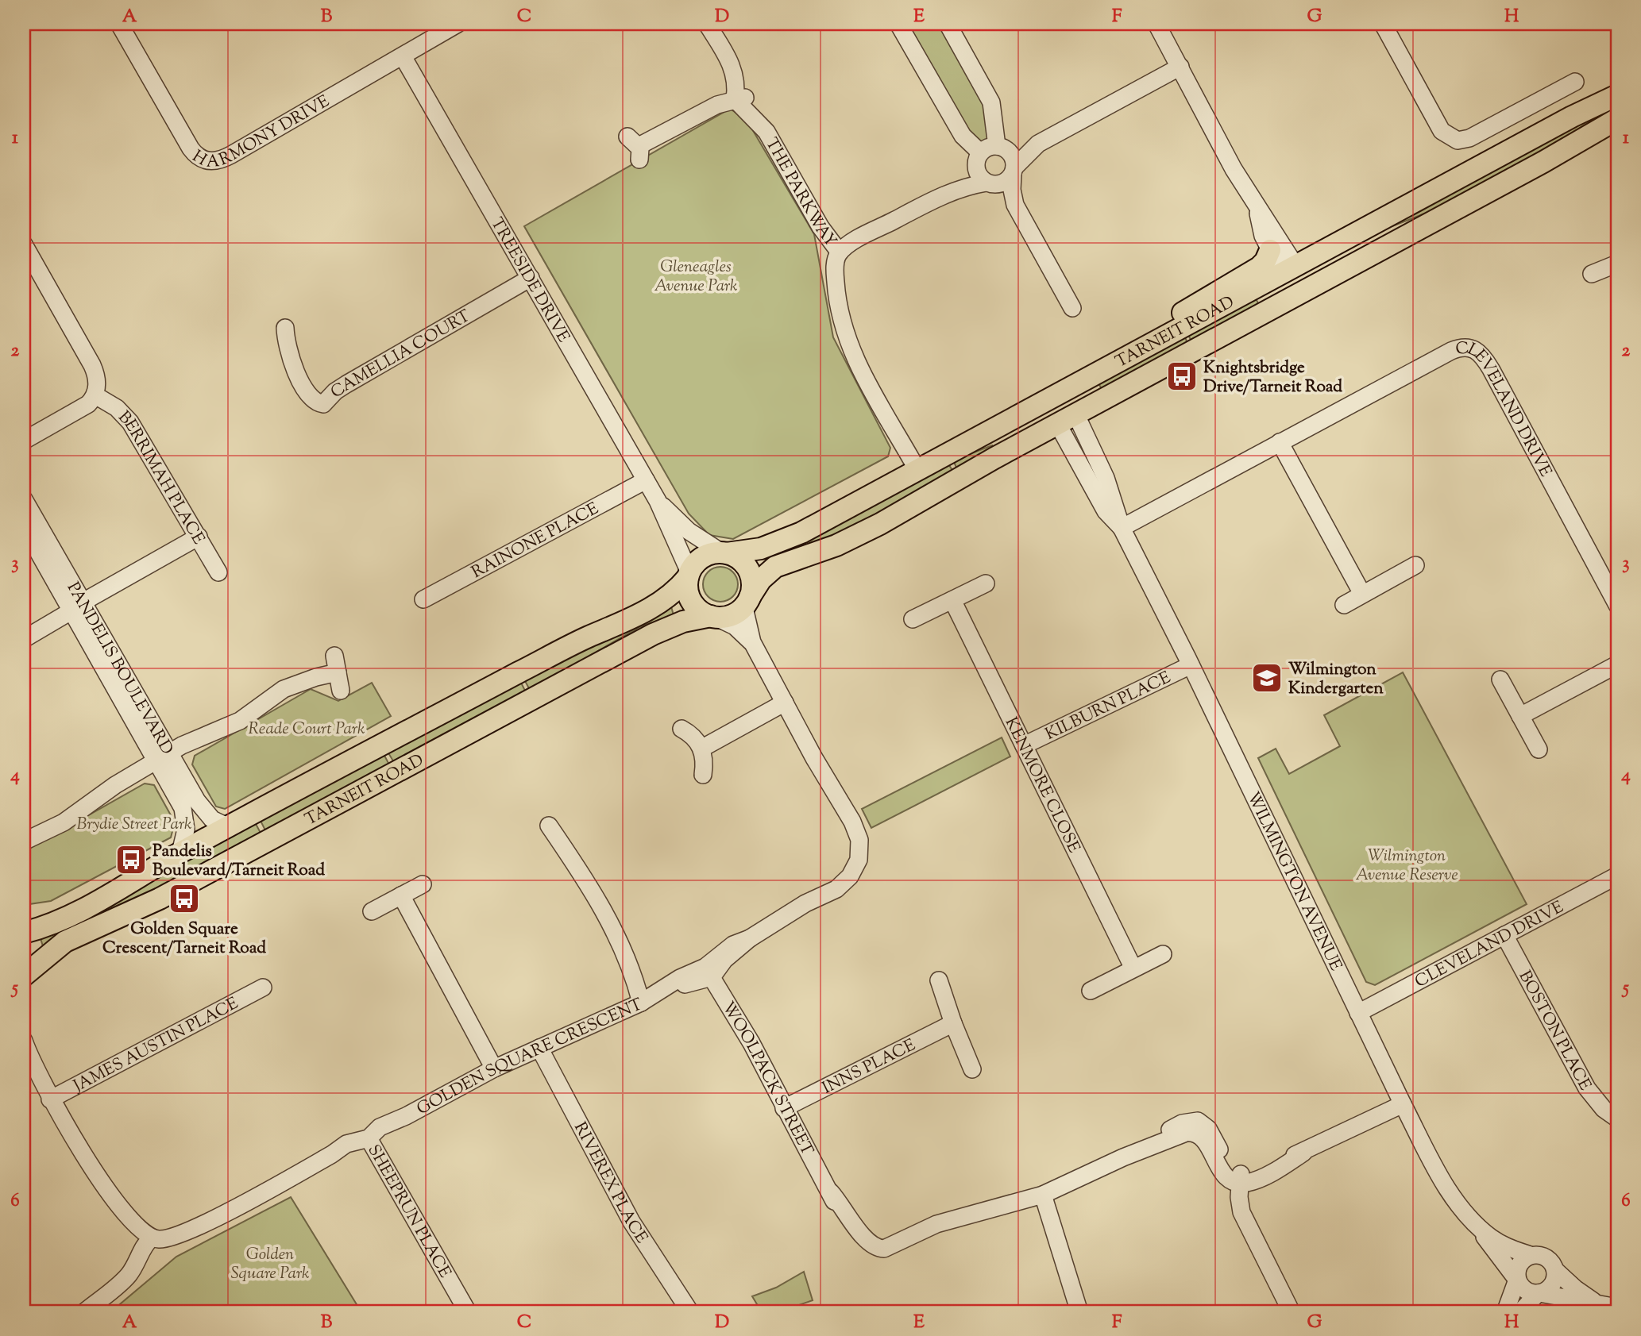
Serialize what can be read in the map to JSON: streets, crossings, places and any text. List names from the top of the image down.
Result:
{
  "streets": {
    "main road": ["TARNEIT ROAD"],
    "street": [
      "HARMONY DRIVE",
      "THE PARKWAY",
      "TREESIDE DRIVE",
      "CAMELLIA COURT",
      "CLEVELAND DRIVE",
      "BERRIMAH PLACE",
      "RAINONE PLACE",
      "PANDELIS BOULEVARD",
      "KILBURN PLACE",
      "KENMORE CLOSE",
      "WILMINGTON AVENUE",
      "BOSTON PLACE",
      "JAMES AUSTIN PLACE",
      "GOLDEN SQUARE CRESCENT",
      "INNS PLACE",
      "WOOLPACK STREET",
      "RIVEREX PLACE",
      "SHEEPRUN PLACE"
    ]
  },
  "crossings": [
    ["HARMONY DRIVE", "TREESIDE DRIVE"],
    ["TREESIDE DRIVE", "TARNEIT ROAD"],
    ["TREESIDE DRIVE", "CAMELLIA COURT"],
    ["TREESIDE DRIVE", "RAINONE PLACE"],
    ["TREESIDE DRIVE", "GOLDEN SQUARE CRESCENT"],
    ["TARNEIT ROAD", "PANDELIS BOULEVARD"],
    ["TARNEIT ROAD", "WILMINGTON AVENUE"],
    ["TARNEIT ROAD", "GOLDEN SQUARE CRESCENT"],
    ["CLEVELAND DRIVE", "WILMINGTON AVENUE"],
    ["CLEVELAND DRIVE", "BOSTON PLACE"],
    ["KILBURN PLACE", "KENMORE CLOSE"],
    ["KILBURN PLACE", "WILMINGTON AVENUE"],
    ["GOLDEN SQUARE CRESCENT", "WOOLPACK STREET"],
    ["GOLDEN SQUARE CRESCENT", "RIVEREX PLACE"],
    ["GOLDEN SQUARE CRESCENT", "SHEEPRUN PLACE"],
    ["INNS PLACE", "WOOLPACK STREET"]
  ],
  "parks": [
    "Gleneagles Avenue Park",
    "Reade Court Park",
    "Brydie Street Park",
    "Wilmington Avenue Reserve",
    "Golden Square Park"
  ],
  "places": {
    "bus stop": ["Knightsbridge Drive/Tarneit Road", "Pandelis Boulevard/Tarneit Road", "Golden Square Crescent/Tarneit Road"],
    "school or university": ["Wilmington Kindergarten"]
  },
  "grid": {
    "columns": [
      "A",
      "B",
      "C",
      "D",
      "E",
      "F",
      "G",
      "H"
    ],
    "rows": [
      "1",
      "2",
      "3",
      "4",
      "5",
      "6"
    ]
  }
}
